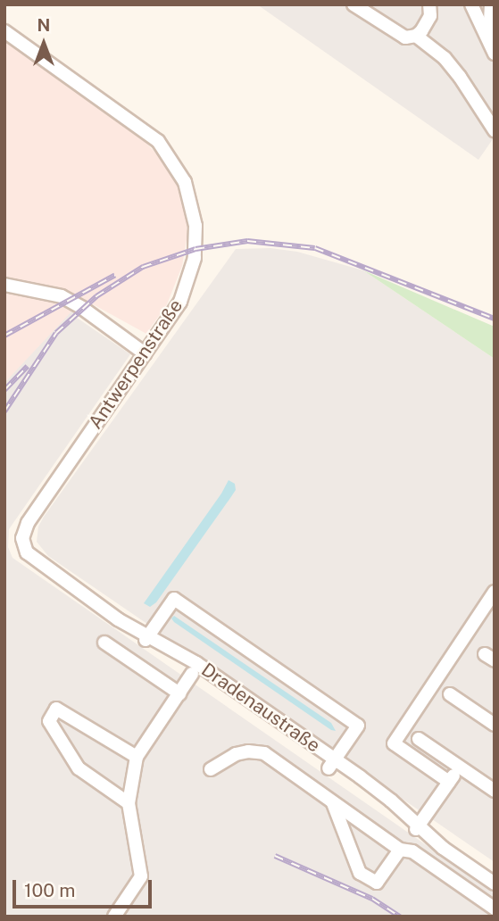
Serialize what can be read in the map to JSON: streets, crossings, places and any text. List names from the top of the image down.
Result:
{
  "streets": {
    "street": ["Antwerpenstraße", "Dradenaustraße"]
  },
  "crossings": [
    ["Antwerpenstraße", "Dradenaustraße"]
  ],
  "scale_bar": "100 m",
  "north": "top"
}
